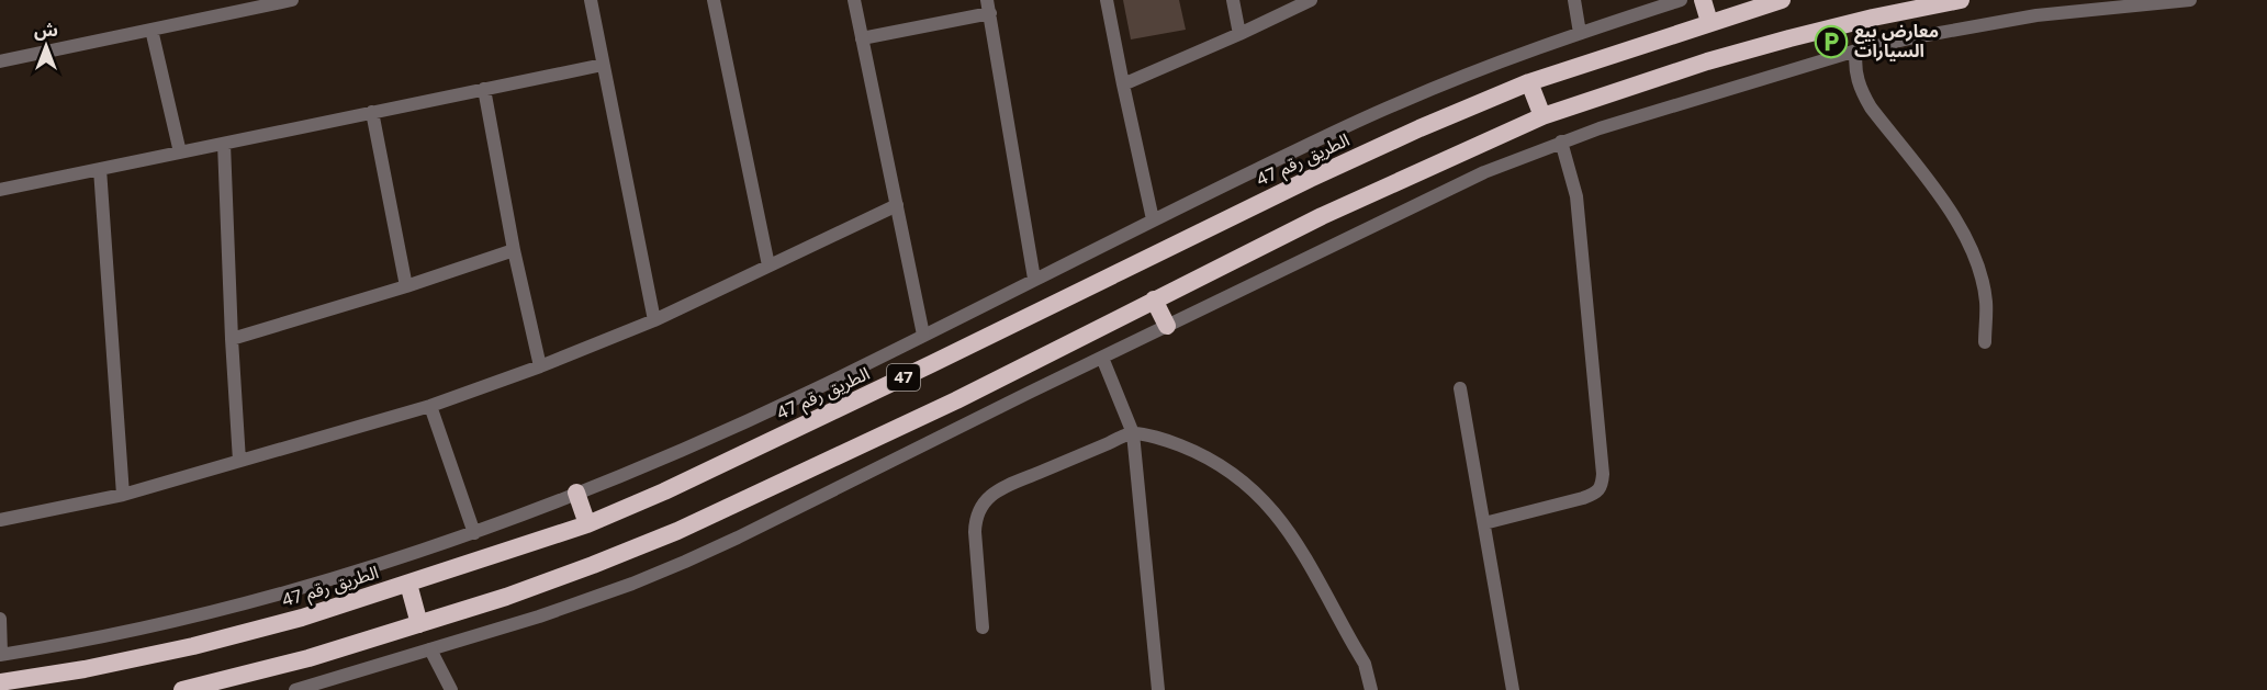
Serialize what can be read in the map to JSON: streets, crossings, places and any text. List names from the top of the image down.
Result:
{
  "streets": {
    "highway": ["الطريق رقم 47", "47"]
  },
  "places": {
    "parking": ["معارض بيع السيارات"]
  },
  "north": "top"
}
